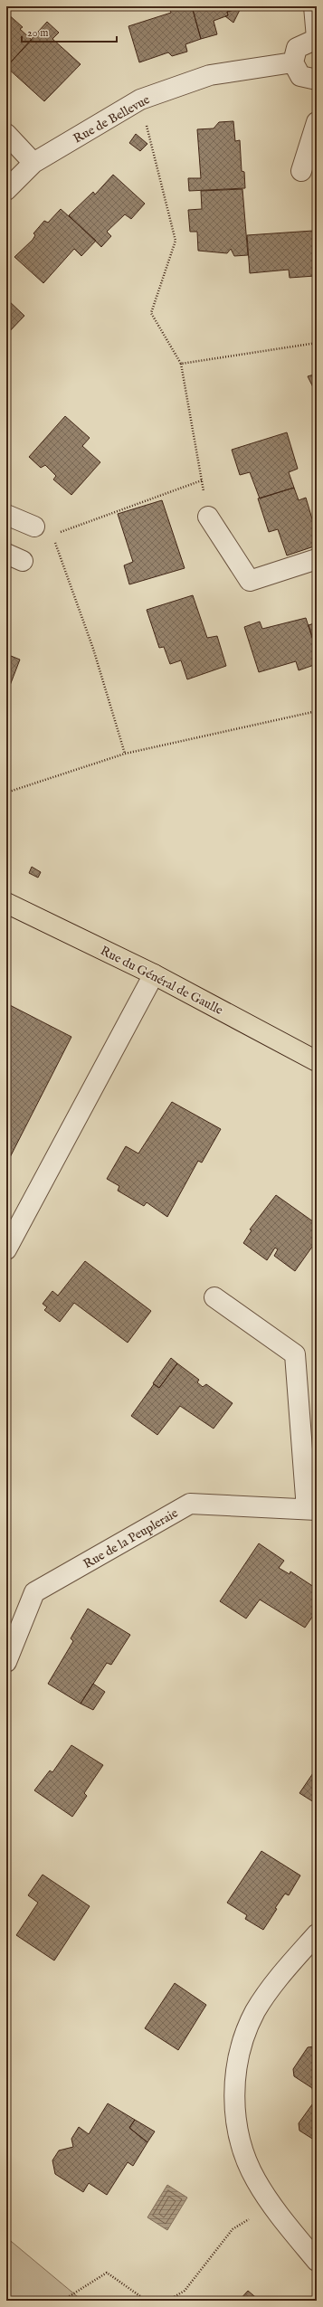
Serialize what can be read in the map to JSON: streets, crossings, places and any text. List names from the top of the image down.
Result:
{
  "streets": {
    "main road": ["Rue du Général de Gaulle"],
    "street": ["Rue de Bellevue", "Rue de la Peupleraie"]
  },
  "scale_bar": "20 m"
}
